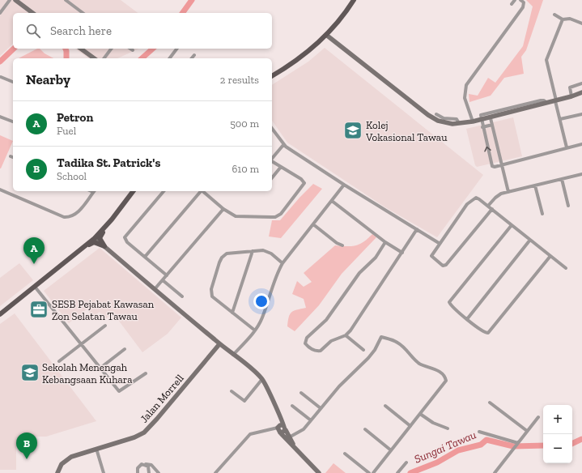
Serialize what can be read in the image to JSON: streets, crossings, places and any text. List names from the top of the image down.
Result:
{
  "streets": {
    "street": ["Jalan Morrell"]
  },
  "water": ["Sungai Tawau"],
  "places": {
    "school or university": ["Kolej Vokasional Tawau", "Sekolah Menengah Kebangsaan Kuhara"],
    "office": ["SESB Pejabat Kawasan Zon Selatan Tawau"]
  },
  "page": {
    "search": "Search here",
    "heading": ["Nearby", "2 results"],
    "list": [
      {
        "mark": "A",
        "name": "Petron",
        "note": "Fuel",
        "value": "500 m"
      },
      {
        "mark": "B",
        "name": "Tadika St. Patrick's",
        "note": "School",
        "value": "610 m"
      }
    ],
    "pins": ["A", "B"],
    "map_buttons": ["+", "−"]
  }
}
